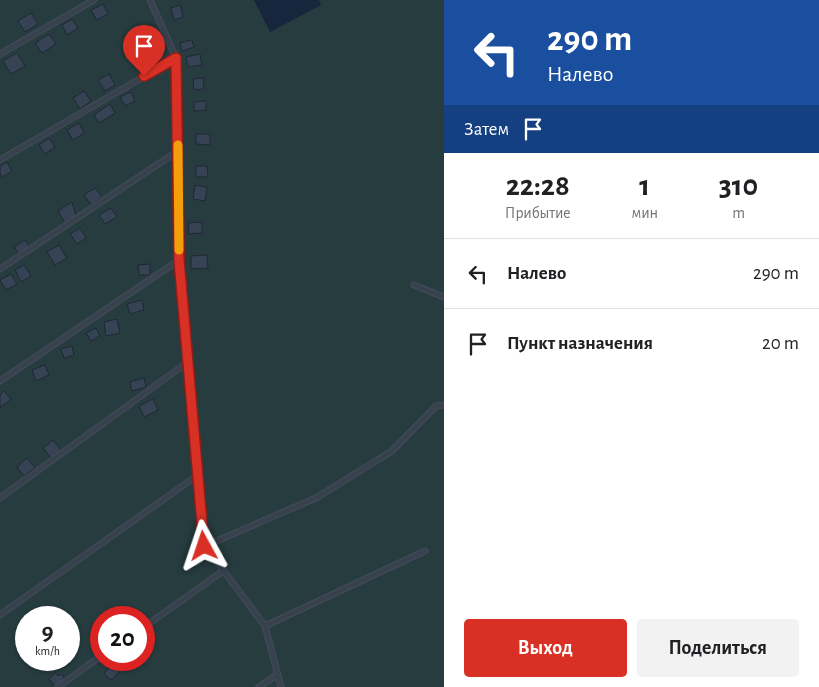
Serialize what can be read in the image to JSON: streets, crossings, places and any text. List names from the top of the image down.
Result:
{
  "page": {
    "turn": ["290 m", "Налево"],
    "then": "Затем",
    "eta": [
      "22:28",
      "Прибытие",
      "1",
      "мин",
      "310",
      "m"
    ],
    "list": [
      {
        "name": "Налево",
        "value": "290 m"
      },
      {
        "name": "Пункт назначения",
        "value": "20 m"
      }
    ],
    "speed": "9 km/h",
    "limit": "20",
    "buttons": ["Выход", "Поделиться"]
  }
}
